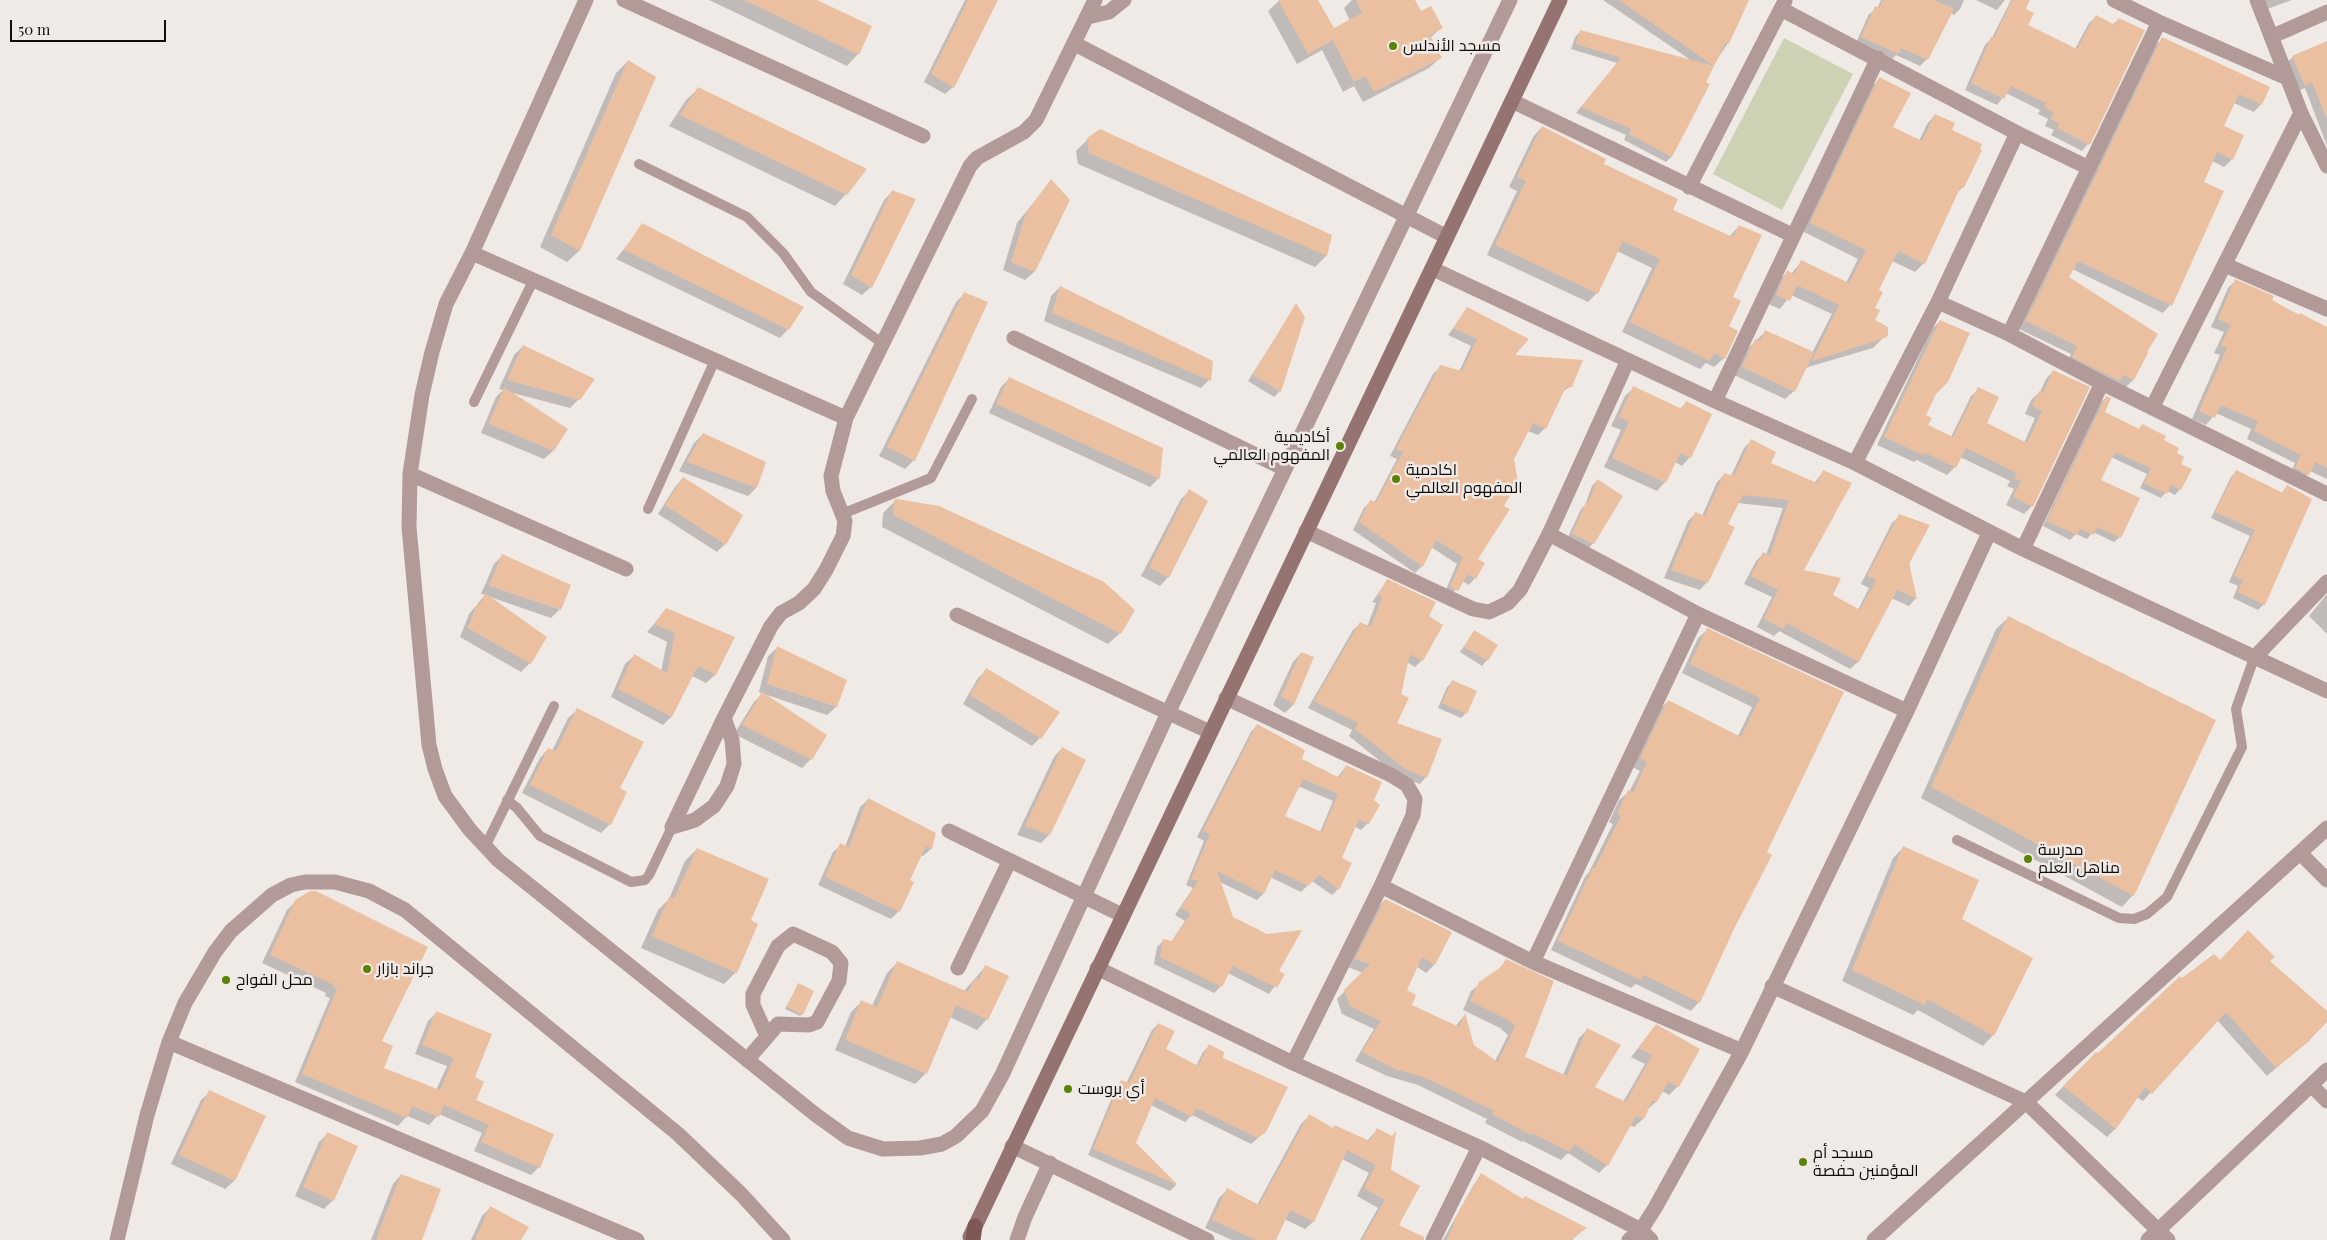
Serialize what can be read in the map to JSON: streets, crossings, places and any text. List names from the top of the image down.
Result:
{
  "places": [
    "مسجد الأندلس",
    "أكاديمية المفهوم العالمي",
    "اكادمية المفهوم العالمي",
    "مدرسة مناهل العلم",
    "جراند بازار",
    "محل الفواح",
    "أي بروست",
    "مسجد أم المؤمنين حفصة"
  ],
  "scale_bar": "50 m"
}
